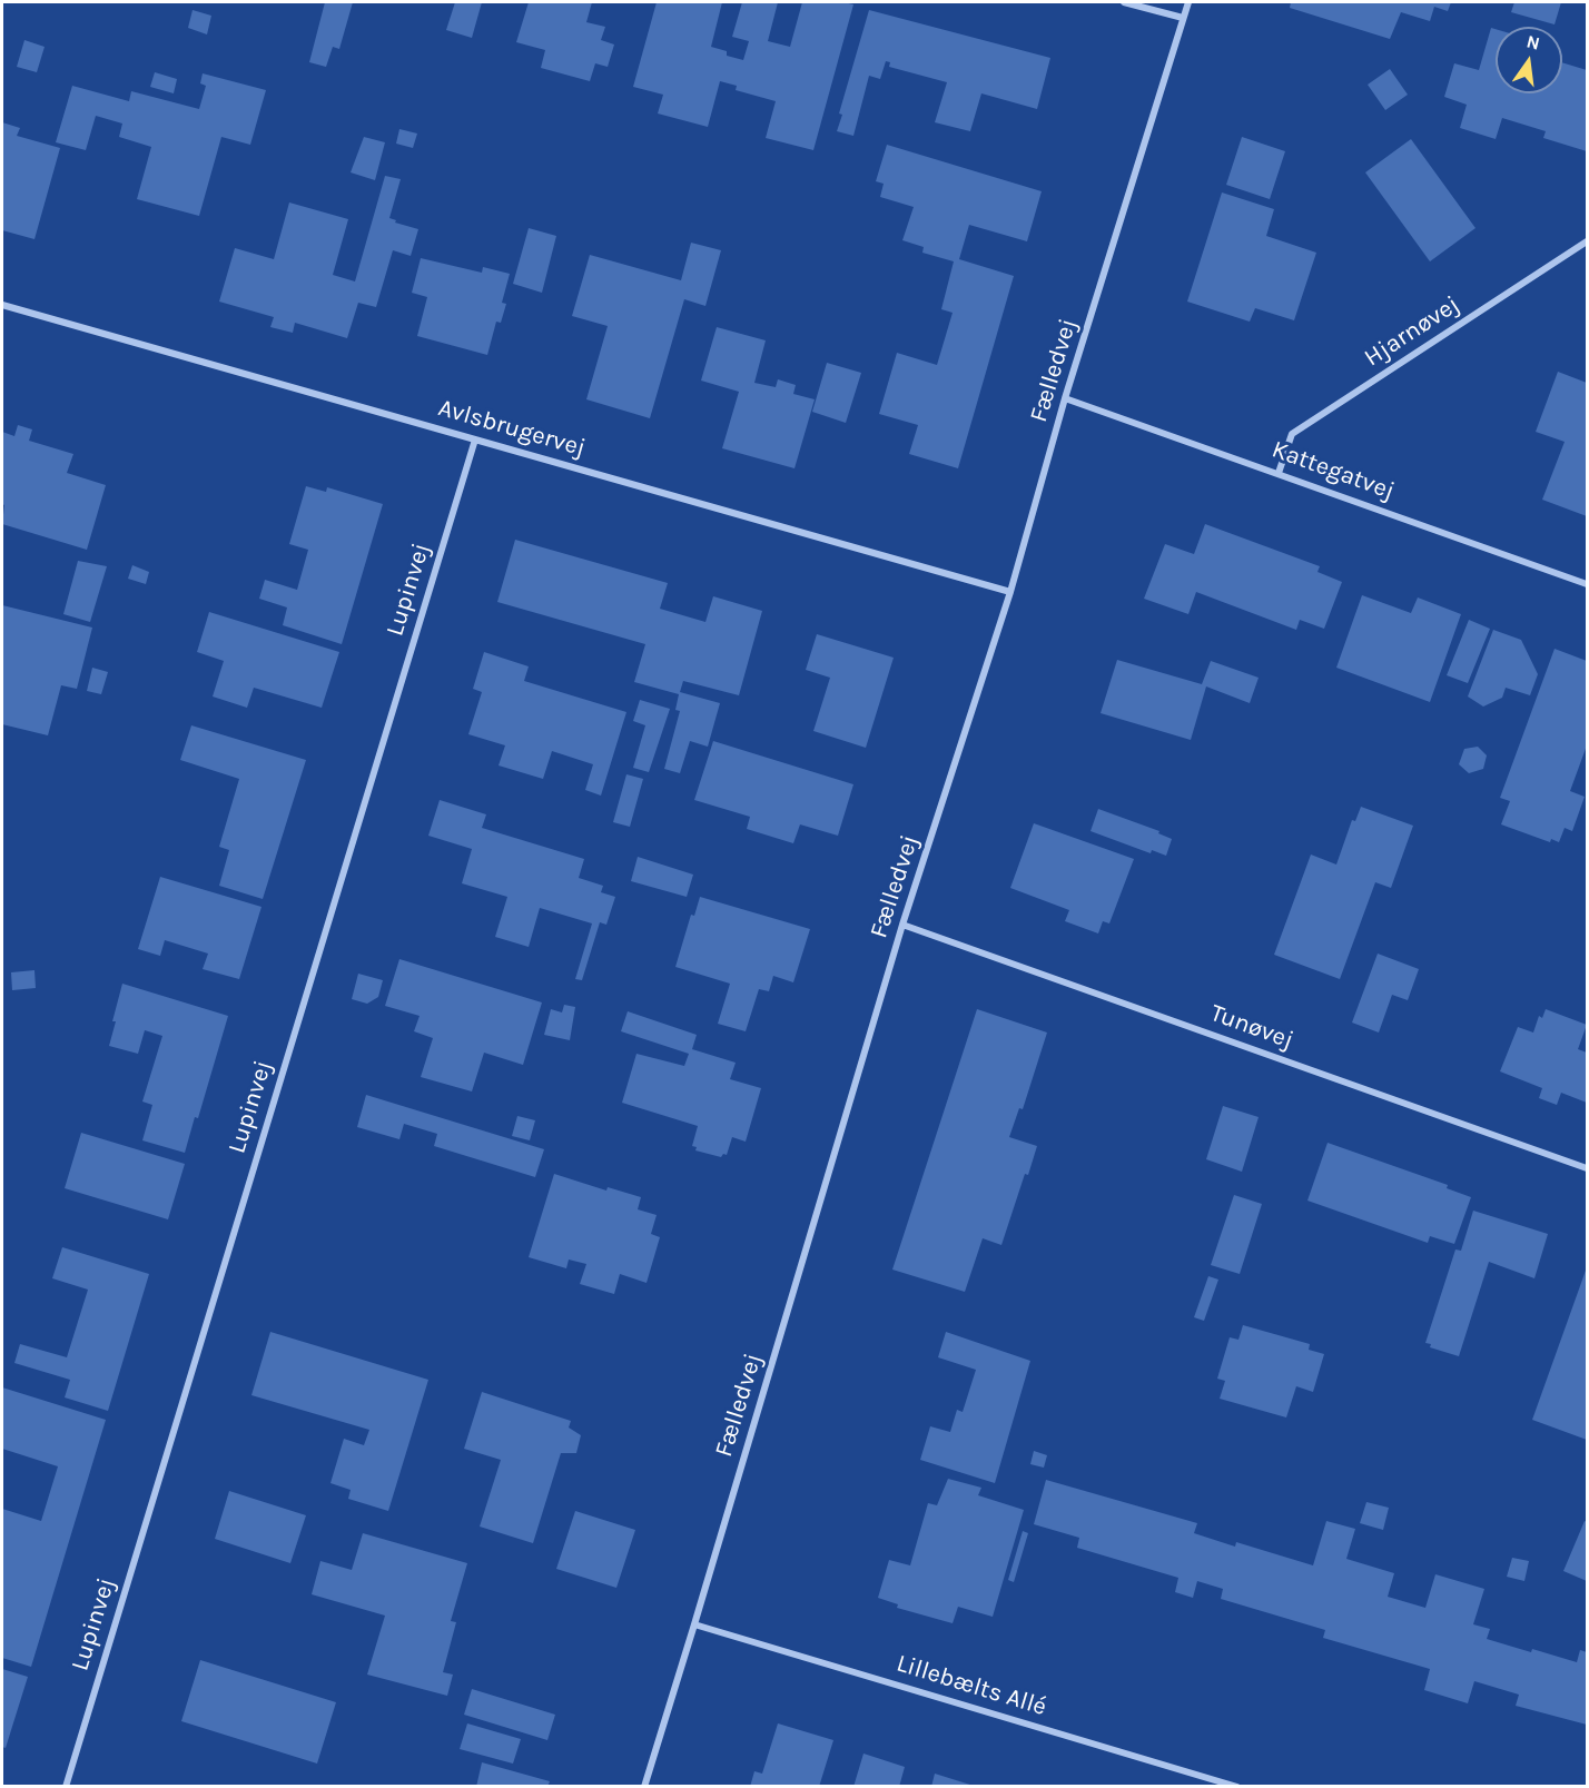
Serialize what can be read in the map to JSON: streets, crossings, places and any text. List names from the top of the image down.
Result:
{
  "streets": {
    "street": [
      "Hjarnøvej",
      "Fælledvej",
      "Avlsbrugervej",
      "Kattegatvej",
      "Lupinvej",
      "Tunøvej",
      "Lillebælts Allé"
    ]
  },
  "crossings": [
    ["Hjarnøvej", "Kattegatvej"],
    ["Fælledvej", "Avlsbrugervej"],
    ["Fælledvej", "Kattegatvej"],
    ["Fælledvej", "Tunøvej"],
    ["Fælledvej", "Lillebælts Allé"],
    ["Avlsbrugervej", "Lupinvej"]
  ],
  "north": "top"
}
